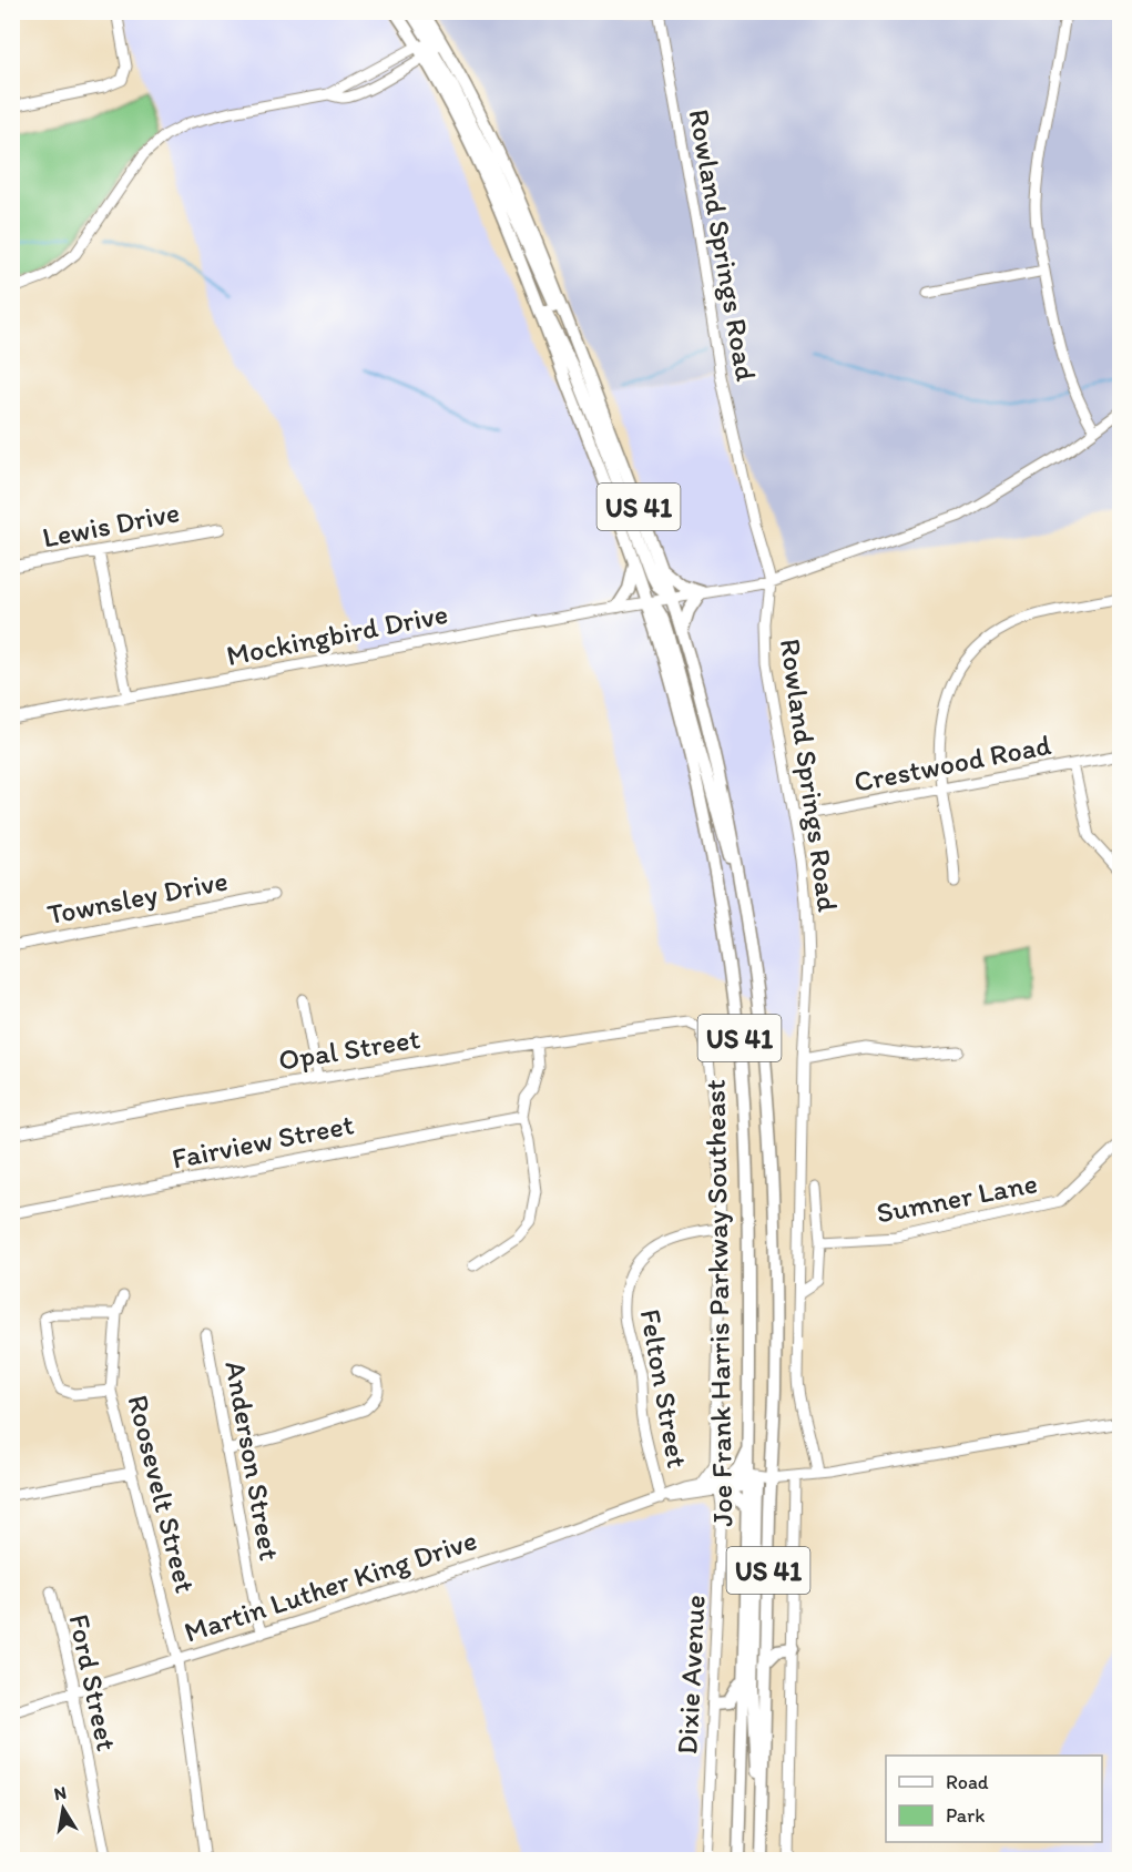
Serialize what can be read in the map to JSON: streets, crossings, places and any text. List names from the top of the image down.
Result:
{
  "streets": {
    "main road": ["US 41", "Joe Frank Harris Parkway Southeast"],
    "street": [
      "Rowland Springs Road",
      "Lewis Drive",
      "Mockingbird Drive",
      "Crestwood Road",
      "Townsley Drive",
      "Opal Street",
      "Fairview Street",
      "Sumner Lane",
      "Felton Street",
      "Anderson Street",
      "Roosevelt Street",
      "Martin Luther King Drive",
      "Dixie Avenue",
      "Ford Street"
    ]
  },
  "crossings": [
    ["Rowland Springs Road", "Mockingbird Drive"],
    ["Rowland Springs Road", "Crestwood Road"],
    ["Rowland Springs Road", "Martin Luther King Drive"],
    ["Mockingbird Drive", "Joe Frank Harris Parkway Southeast"],
    ["Opal Street", "Felton Street"],
    ["Joe Frank Harris Parkway Southeast", "Martin Luther King Drive"],
    ["Felton Street", "Martin Luther King Drive"],
    ["Anderson Street", "Martin Luther King Drive"],
    ["Roosevelt Street", "Martin Luther King Drive"],
    ["Martin Luther King Drive", "Dixie Avenue"],
    ["Martin Luther King Drive", "Ford Street"]
  ],
  "legend": ["Road", "Park"],
  "north": "top"
}
